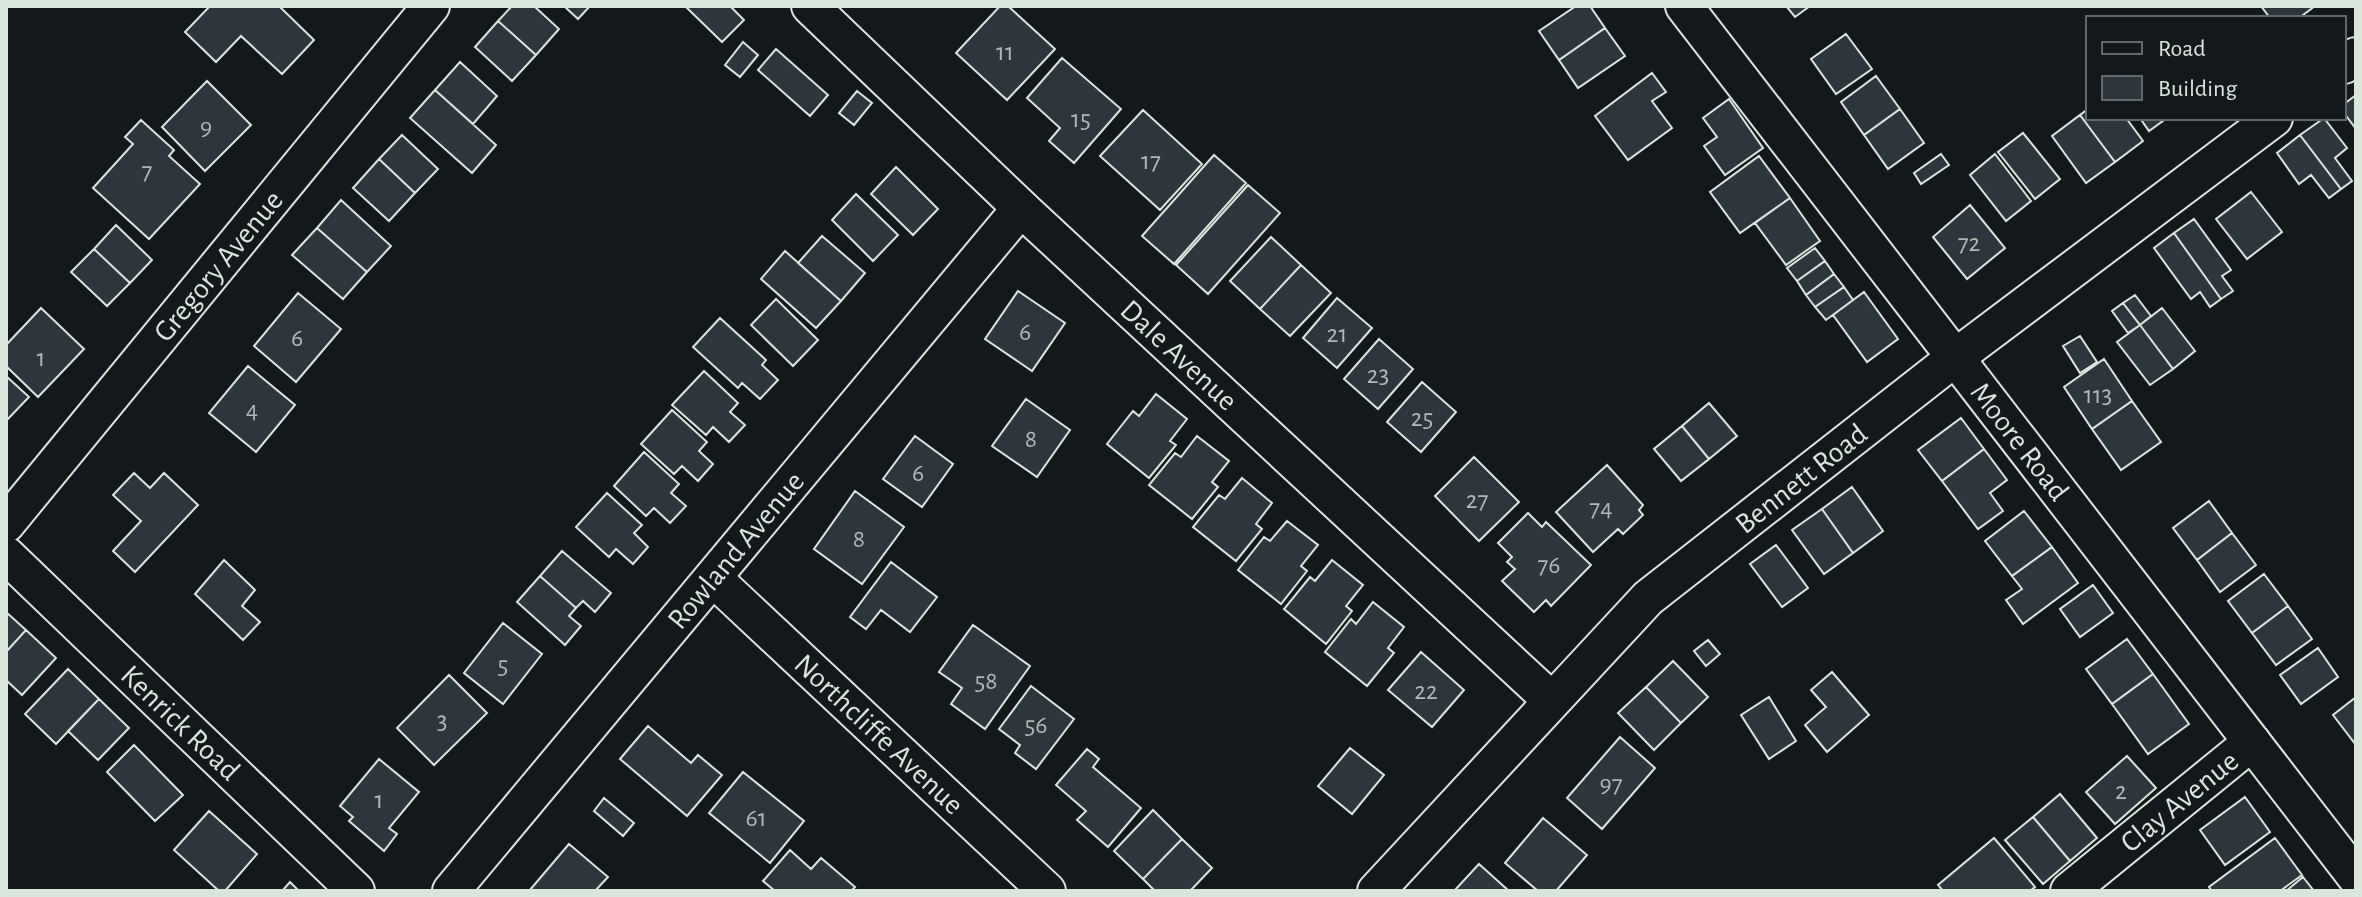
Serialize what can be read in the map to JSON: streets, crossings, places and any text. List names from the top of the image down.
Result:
{
  "streets": {
    "street": [
      "Gregory Avenue",
      "Dale Avenue",
      "Moore Road",
      "Bennett Road",
      "Rowland Avenue",
      "Kenrick Road",
      "Northcliffe Avenue",
      "Clay Avenue"
    ]
  },
  "crossings": [
    ["Dale Avenue", "Bennett Road"],
    ["Dale Avenue", "Rowland Avenue"],
    ["Moore Road", "Bennett Road"],
    ["Moore Road", "Clay Avenue"],
    ["Rowland Avenue", "Northcliffe Avenue"]
  ],
  "house_numbers": [
    "11",
    "15",
    "9",
    "17",
    "7",
    "72",
    "6",
    "21",
    "6",
    "1",
    "23",
    "113",
    "4",
    "25",
    "8",
    "6",
    "27",
    "74",
    "8",
    "76",
    "5",
    "58",
    "22",
    "3",
    "56",
    "97",
    "2",
    "1",
    "61"
  ],
  "legend": ["Road", "Building"]
}
